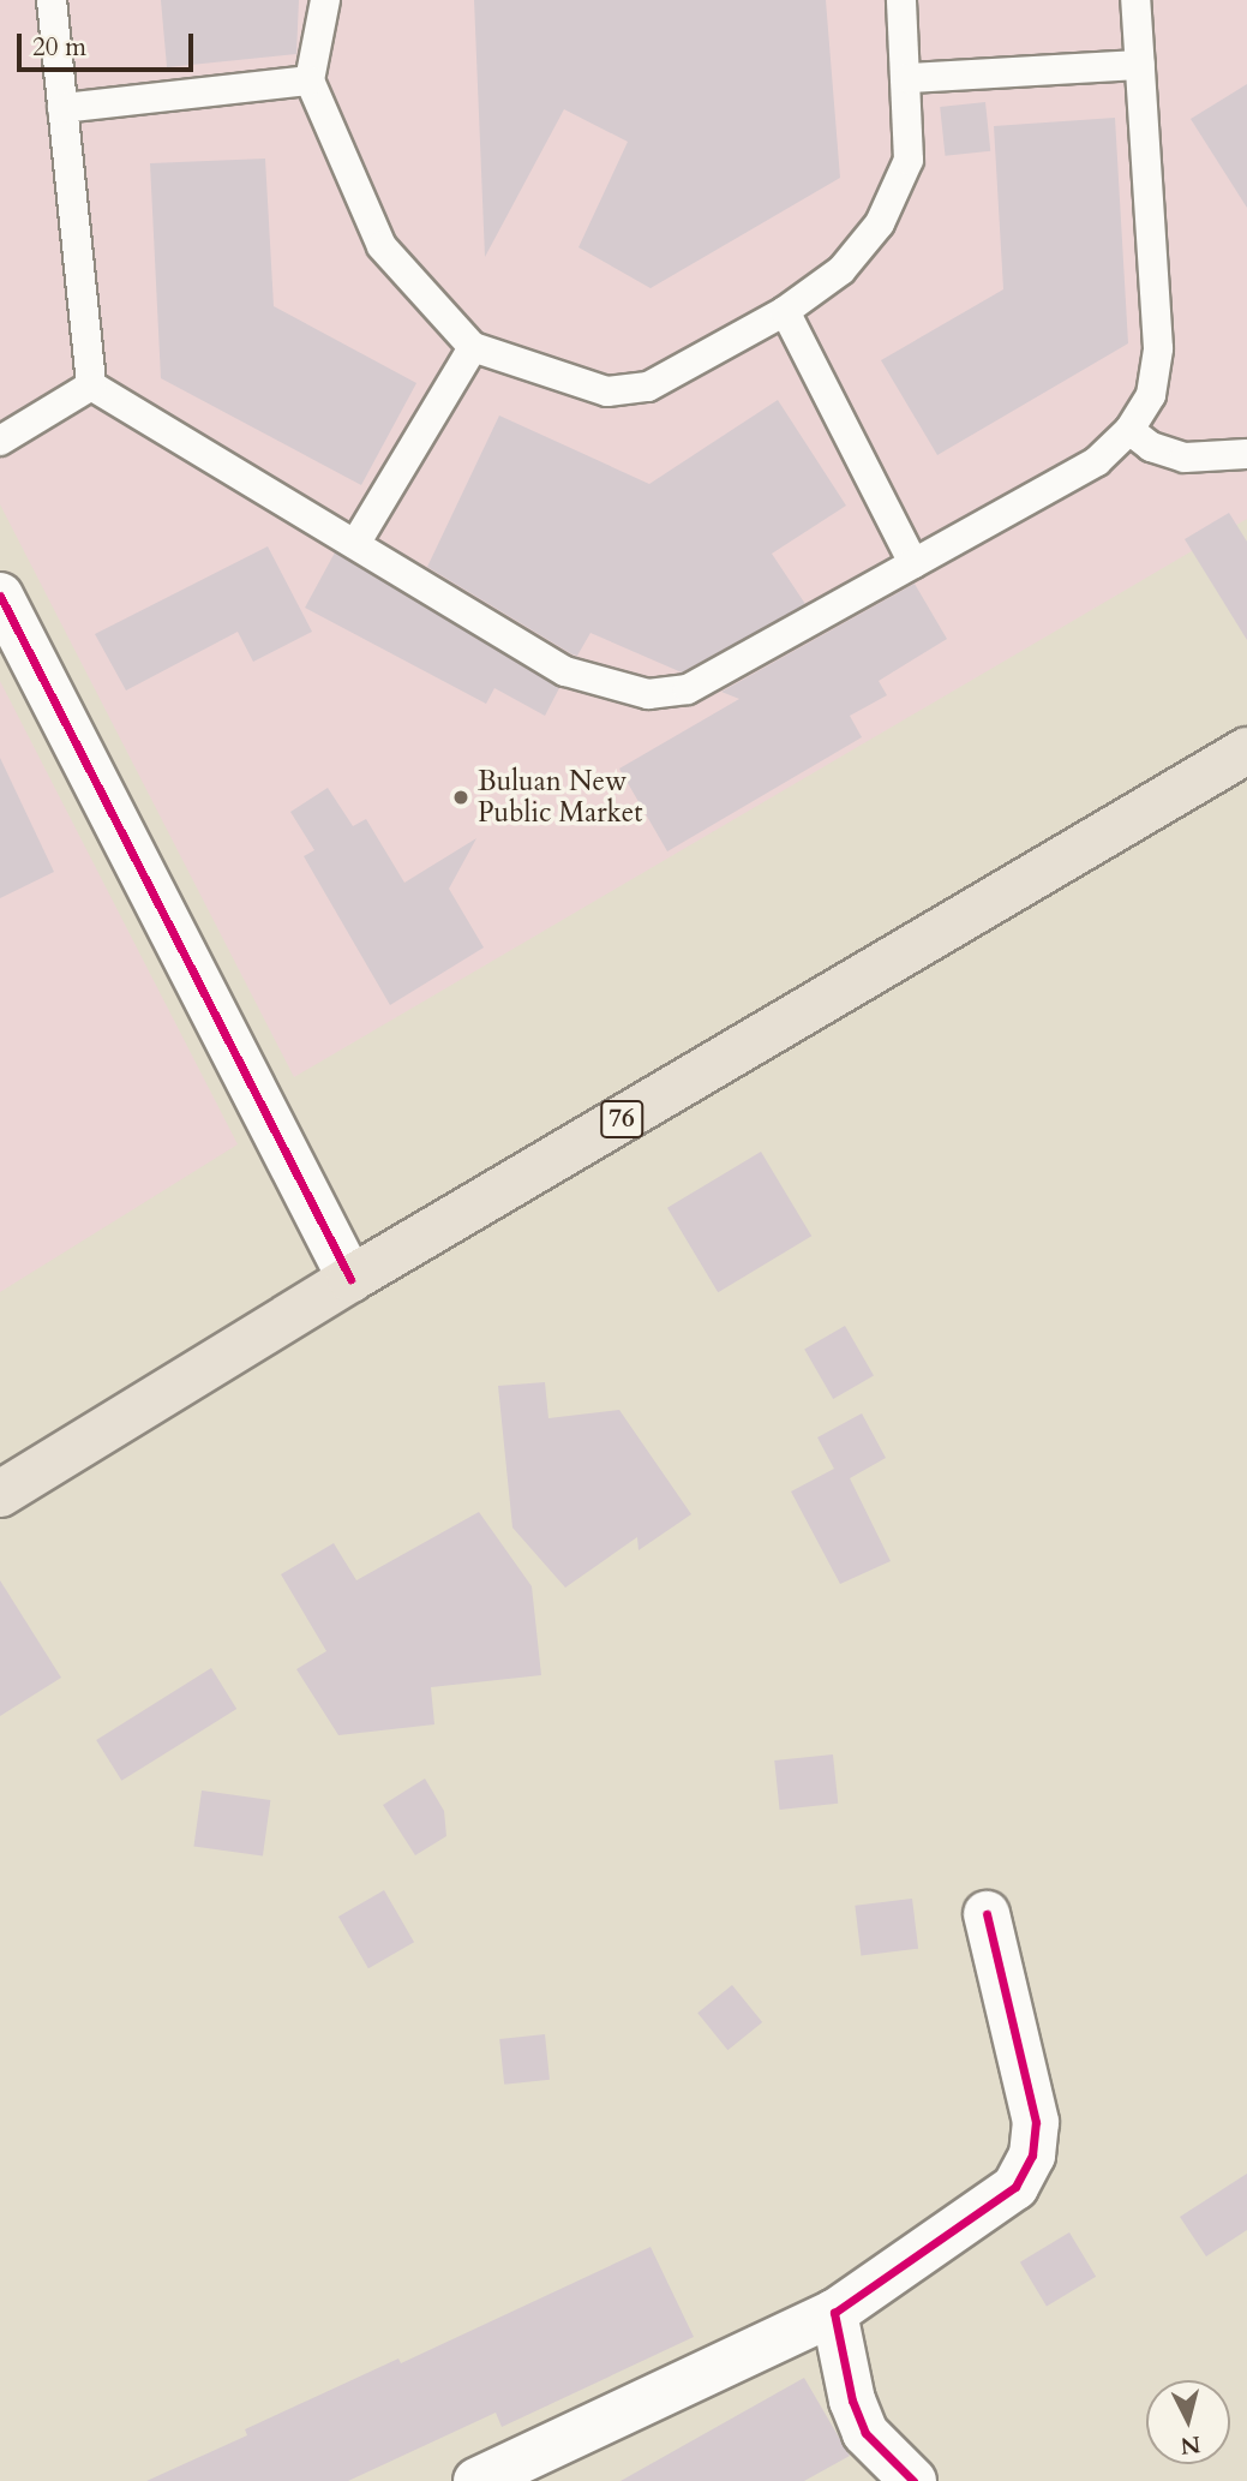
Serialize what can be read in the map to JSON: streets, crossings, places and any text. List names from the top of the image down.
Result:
{
  "streets": {
    "highway": ["76"]
  },
  "places": ["Buluan New Public Market"],
  "scale_bar": "20 m",
  "north": "bottom"
}
